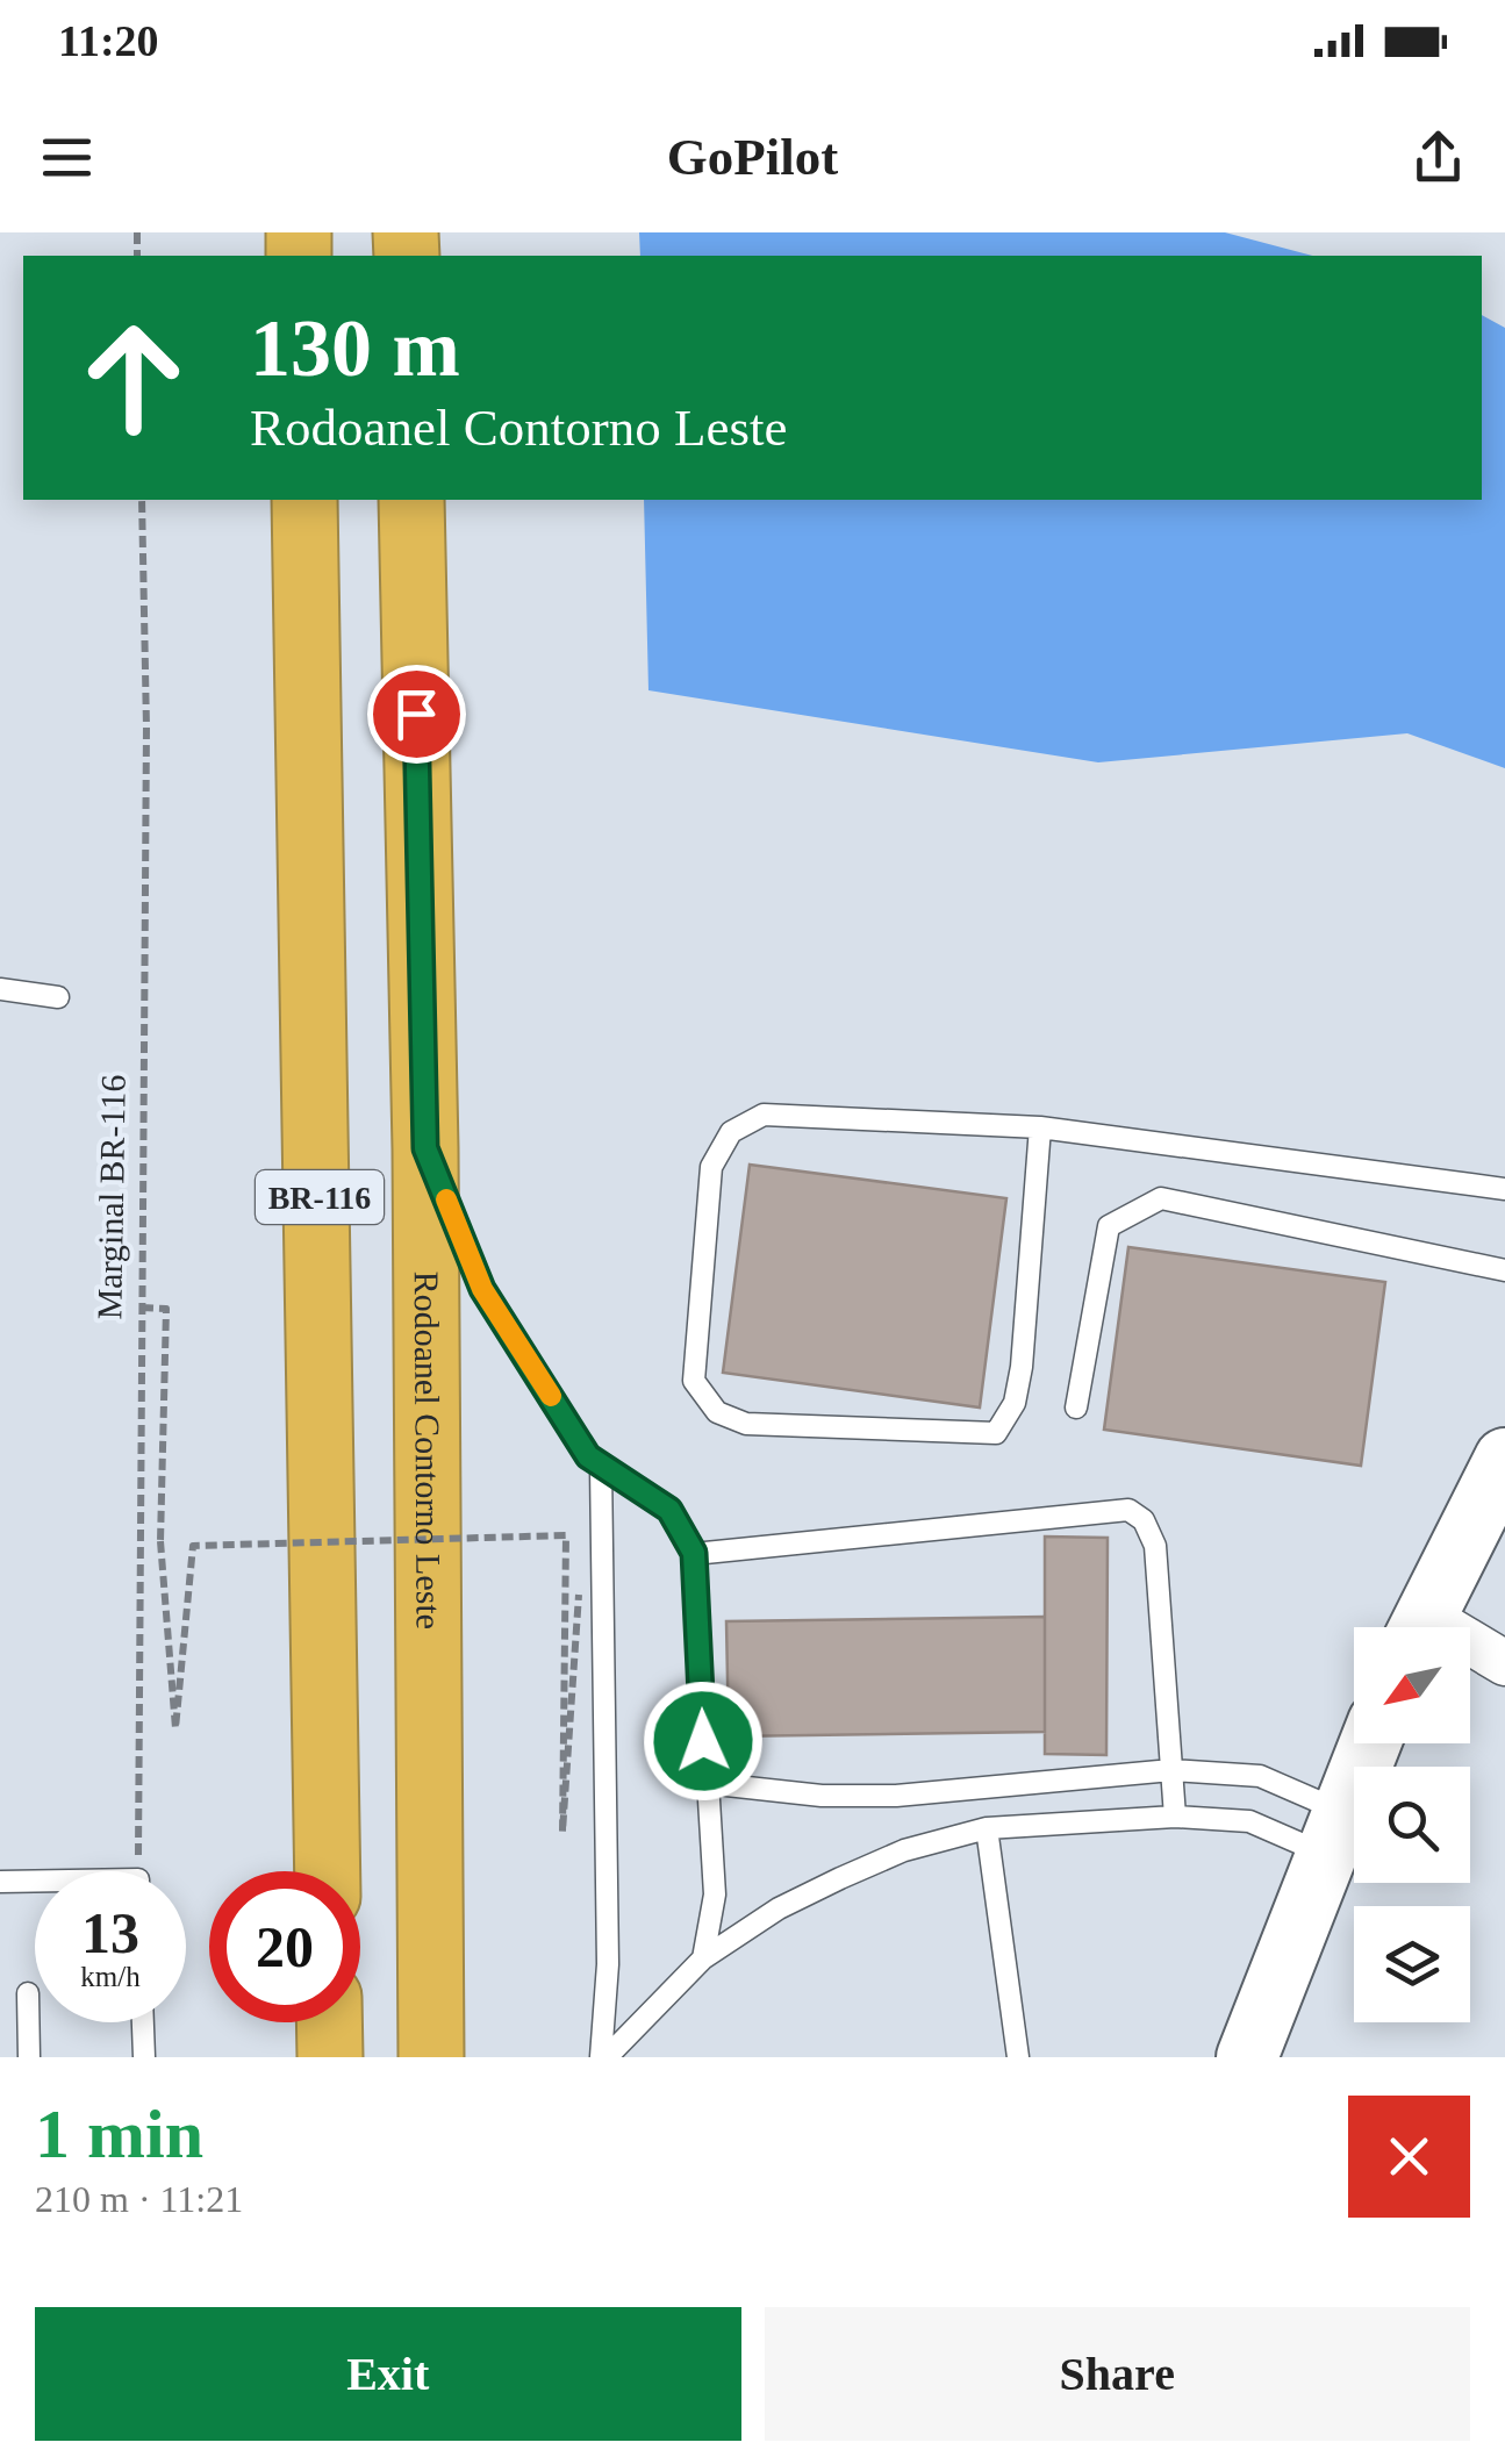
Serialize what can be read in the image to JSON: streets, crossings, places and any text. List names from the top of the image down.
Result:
{
  "streets": {
    "highway": ["BR-116", "Rodoanel Contorno Leste"],
    "path": ["Marginal BR-116"]
  },
  "north": "bottom left",
  "page": {
    "status": "11:20",
    "header": "GoPilot",
    "turn": ["130 m", "Rodoanel Contorno Leste"],
    "speed": "13 km/h",
    "limit": "20",
    "heading": ["1 min", "210 m · 11:21"],
    "buttons": ["Exit", "Share"]
  }
}
